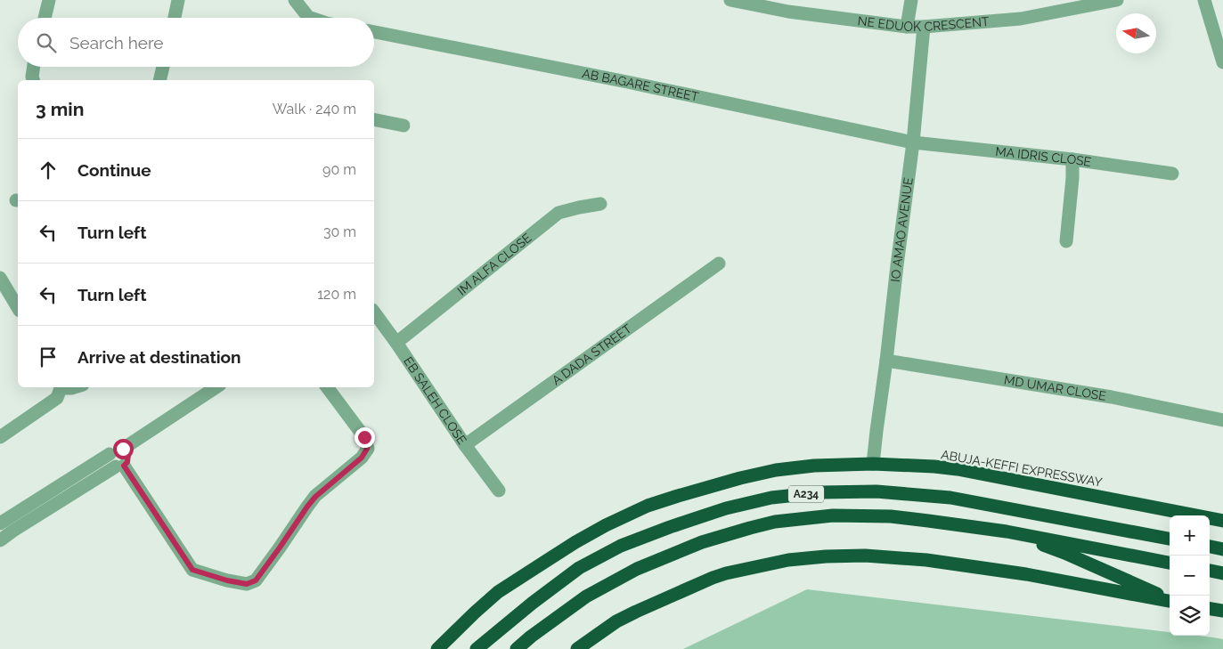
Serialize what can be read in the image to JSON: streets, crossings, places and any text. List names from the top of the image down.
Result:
{
  "streets": {
    "highway": ["ABUJA-KEFFI EXPRESSWAY", "A234"],
    "street": [
      "NE EDUOK CRESCENT",
      "AB BAGARE STREET",
      "MA IDRIS CLOSE",
      "IO AMAO AVENUE",
      "IM ALFA CLOSE",
      "A DADA STREET",
      "MD UMAR CLOSE",
      "EB SALEH CLOSE"
    ]
  },
  "crossings": [
    ["NE EDUOK CRESCENT", "IO AMAO AVENUE"],
    ["AB BAGARE STREET", "MA IDRIS CLOSE"],
    ["AB BAGARE STREET", "IO AMAO AVENUE"],
    ["MA IDRIS CLOSE", "IO AMAO AVENUE"],
    ["IO AMAO AVENUE", "MD UMAR CLOSE"],
    ["IO AMAO AVENUE", "ABUJA-KEFFI EXPRESSWAY"],
    ["IM ALFA CLOSE", "EB SALEH CLOSE"],
    ["A DADA STREET", "EB SALEH CLOSE"]
  ],
  "north": "left",
  "page": {
    "search": "Search here",
    "heading": ["3 min", "Walk · 240 m"],
    "list": [
      ["Continue", "90 m"],
      ["Turn left", "30 m"],
      ["Turn left", "120 m"],
      "Arrive at destination"
    ],
    "map_buttons": ["+", "−"]
  }
}
